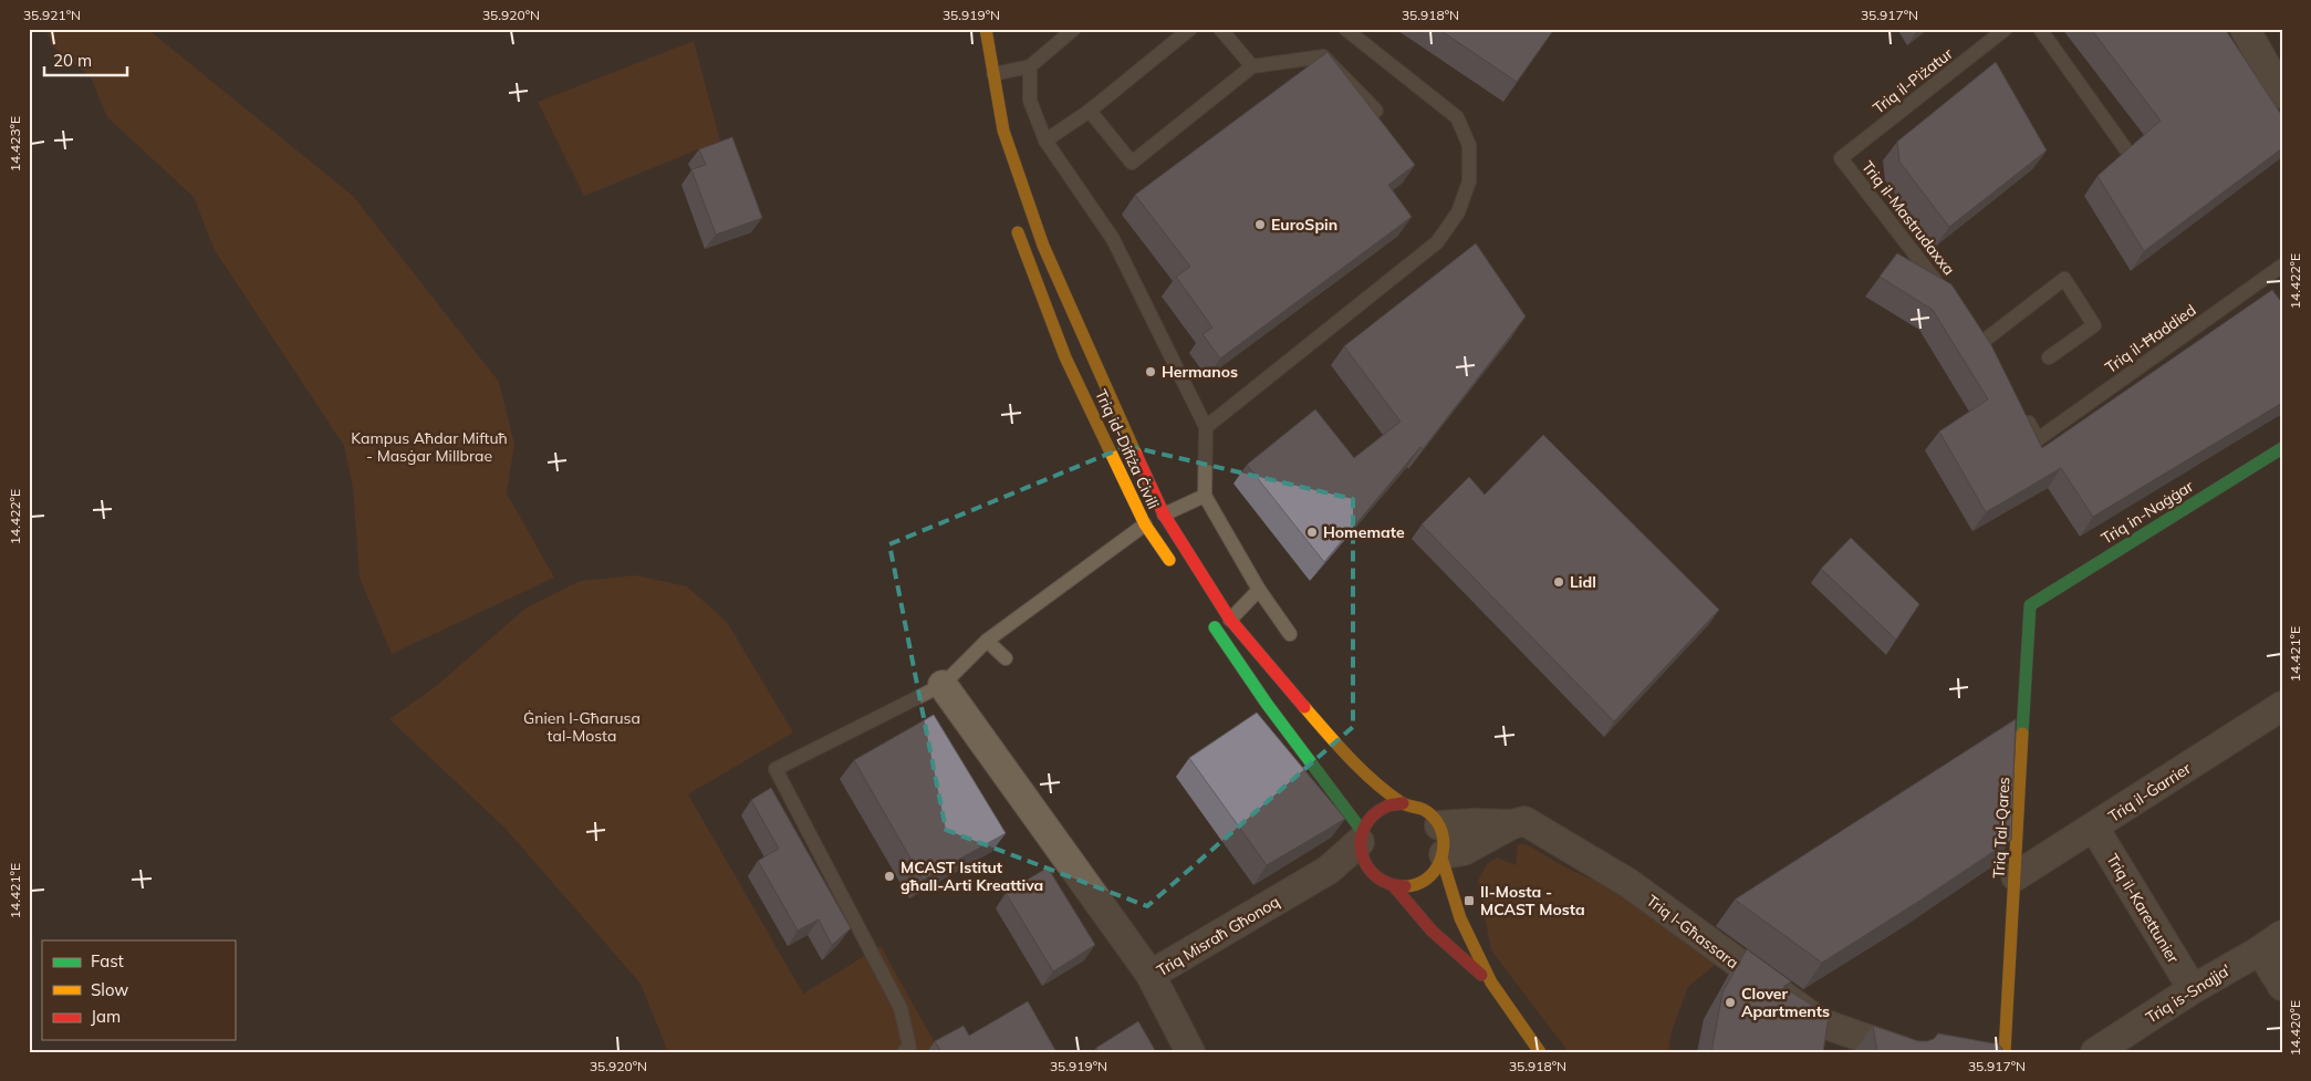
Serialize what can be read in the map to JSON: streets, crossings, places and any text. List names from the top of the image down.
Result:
{
  "streets": {
    "main road": ["Triq id-Difiża Ċivili", "Triq in-Naġġar", "Triq Tal-Qares"],
    "street": [
      "Triq il-Ġarrier",
      "Triq il-Karettunier",
      "Triq l-Għassara",
      "Triq Misraħ Għonoq",
      "Triq is-Snajja'"
    ],
    "lane": ["Triq il-Piżatur", "Triq il-Mastrudaxxa", "Triq il-Ħaddied"]
  },
  "crossings": [
    ["Triq il-Piżatur", "Triq il-Mastrudaxxa"],
    ["Triq id-Difiża Ċivili", "Triq l-Għassara"],
    ["Triq id-Difiża Ċivili", "Triq Misraħ Għonoq"],
    ["Triq in-Naġġar", "Triq Tal-Qares"],
    ["Triq il-Ġarrier", "Triq Tal-Qares"],
    ["Triq il-Ġarrier", "Triq il-Karettunier"],
    ["Triq il-Karettunier", "Triq is-Snajja'"],
    ["Triq l-Għassara", "Triq Misraħ Għonoq"]
  ],
  "parks": ["Kampus Aħdar Miftuħ - Masġar Millbrae", "Ġnien l-Għarusa tal-Mosta"],
  "places": {
    "other": [
      "EuroSpin",
      "Hermanos",
      "Homemate",
      "Lidl",
      "MCAST Istitut għall-Arti Kreattiva",
      "Clover Apartments"
    ],
    "transit": ["Il-Mosta - MCAST Mosta"]
  },
  "legend": ["Fast", "Slow", "Jam"],
  "scale_bar": "20 m",
  "coordinates": [
    "35.921°N",
    "35.920°N",
    "35.919°N",
    "35.918°N",
    "35.917°N",
    "14.423°E",
    "14.422°E",
    "14.421°E",
    "14.420°E"
  ]
}
